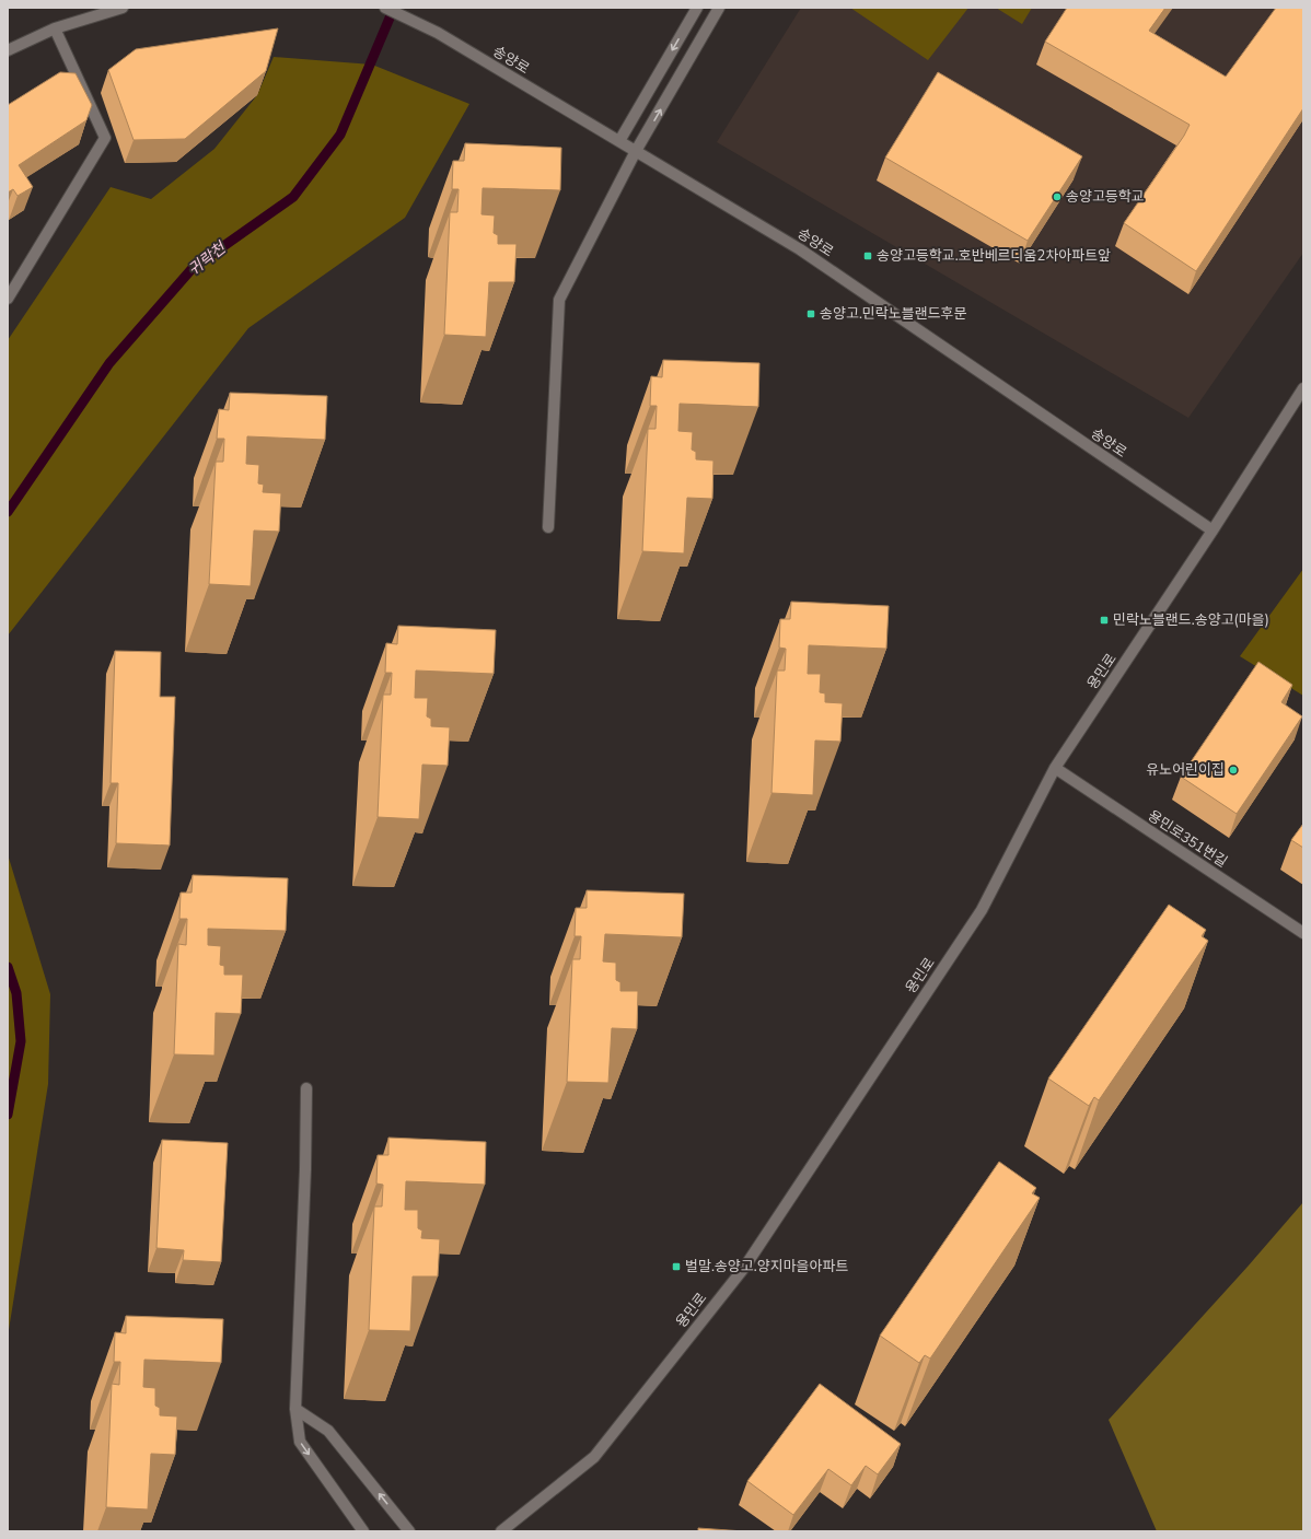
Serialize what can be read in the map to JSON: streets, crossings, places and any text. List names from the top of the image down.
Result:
{
  "streets": {
    "street": ["송양로", "용민로", "용민로351번길"]
  },
  "crossings": [
    ["송양로", "용민로"],
    ["용민로", "용민로351번길"]
  ],
  "water": ["귀락천"],
  "places": {
    "other": ["송양고등학교", "유노어린이집"],
    "transit": [
      "송양고등학교.호반베르디움2차아파트앞",
      "송양고.민락노블랜드후문",
      "민락노블랜드.송양고(마을)",
      "벌말.송양고.양지마을아파트"
    ]
  }
}
